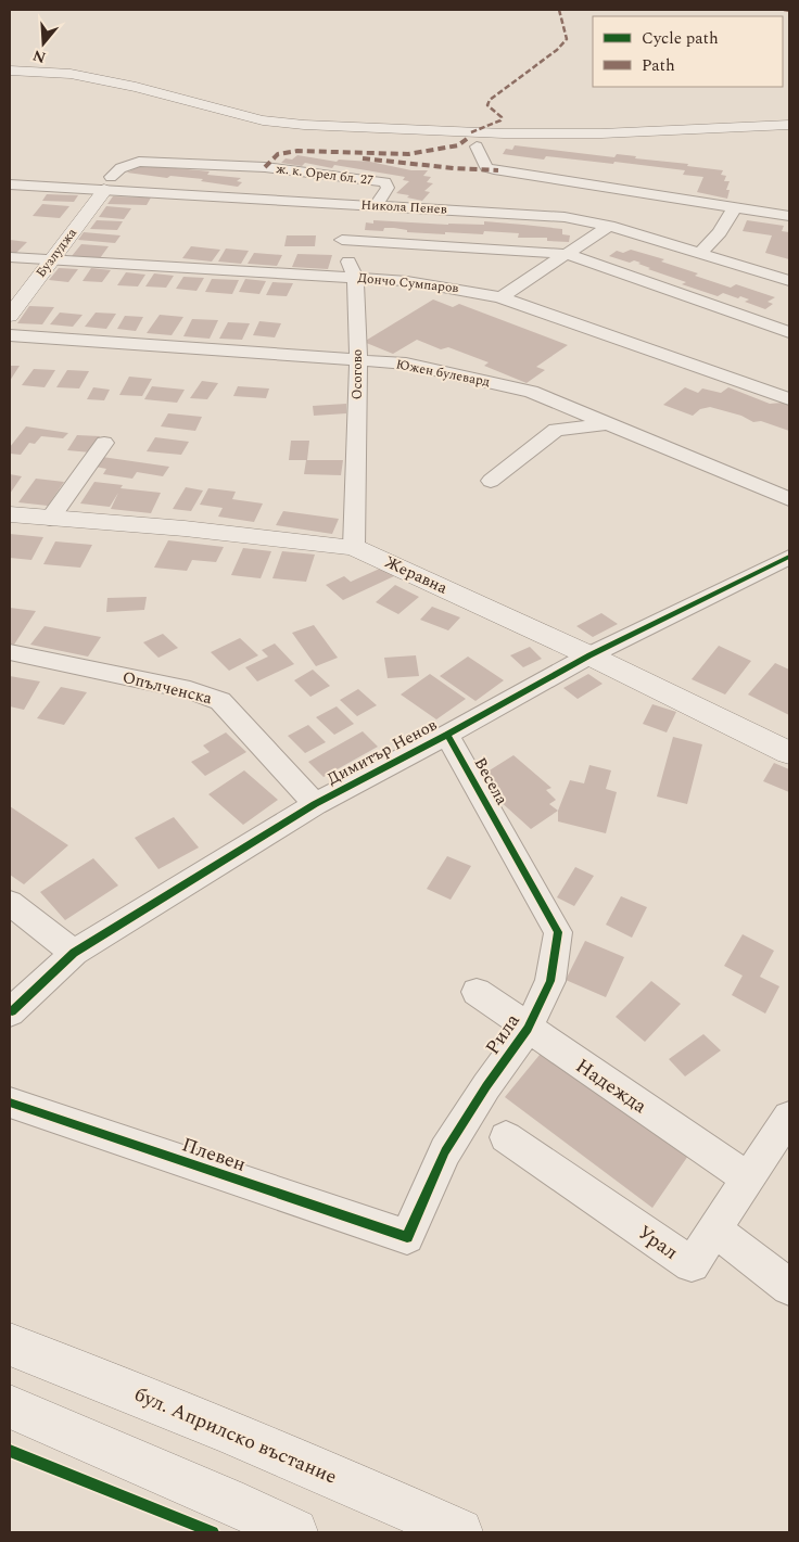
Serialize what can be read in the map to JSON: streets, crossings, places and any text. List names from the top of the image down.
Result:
{
  "streets": {
    "street": [
      "ж. к. Орел бл. 27",
      "Никола Пенев",
      "Бузлуджа",
      "Дончо Сумпаров",
      "Южен булевард",
      "Осогово",
      "Жеравна",
      "Опълченска",
      "Димитър Ненов",
      "Весела",
      "Рила",
      "Надежда",
      "Плевен",
      "Урал",
      "бул. Априлско въстание"
    ]
  },
  "crossings": [
    ["ж. к. Орел бл. 27", "Никола Пенев"],
    ["ж. к. Орел бл. 27", "Бузлуджа"],
    ["Никола Пенев", "Бузлуджа"],
    ["Никола Пенев", "Осогово"],
    ["Бузлуджа", "Дончо Сумпаров"],
    ["Дончо Сумпаров", "Осогово"],
    ["Южен булевард", "Осогово"],
    ["Осогово", "Жеравна"],
    ["Жеравна", "Димитър Ненов"],
    ["Опълченска", "Димитър Ненов"],
    ["Димитър Ненов", "Весела"],
    ["Весела", "Рила"],
    ["Рила", "Надежда"],
    ["Рила", "Плевен"],
    ["Надежда", "Урал"]
  ],
  "legend": ["Cycle path", "Path"],
  "north": "bottom"
}
